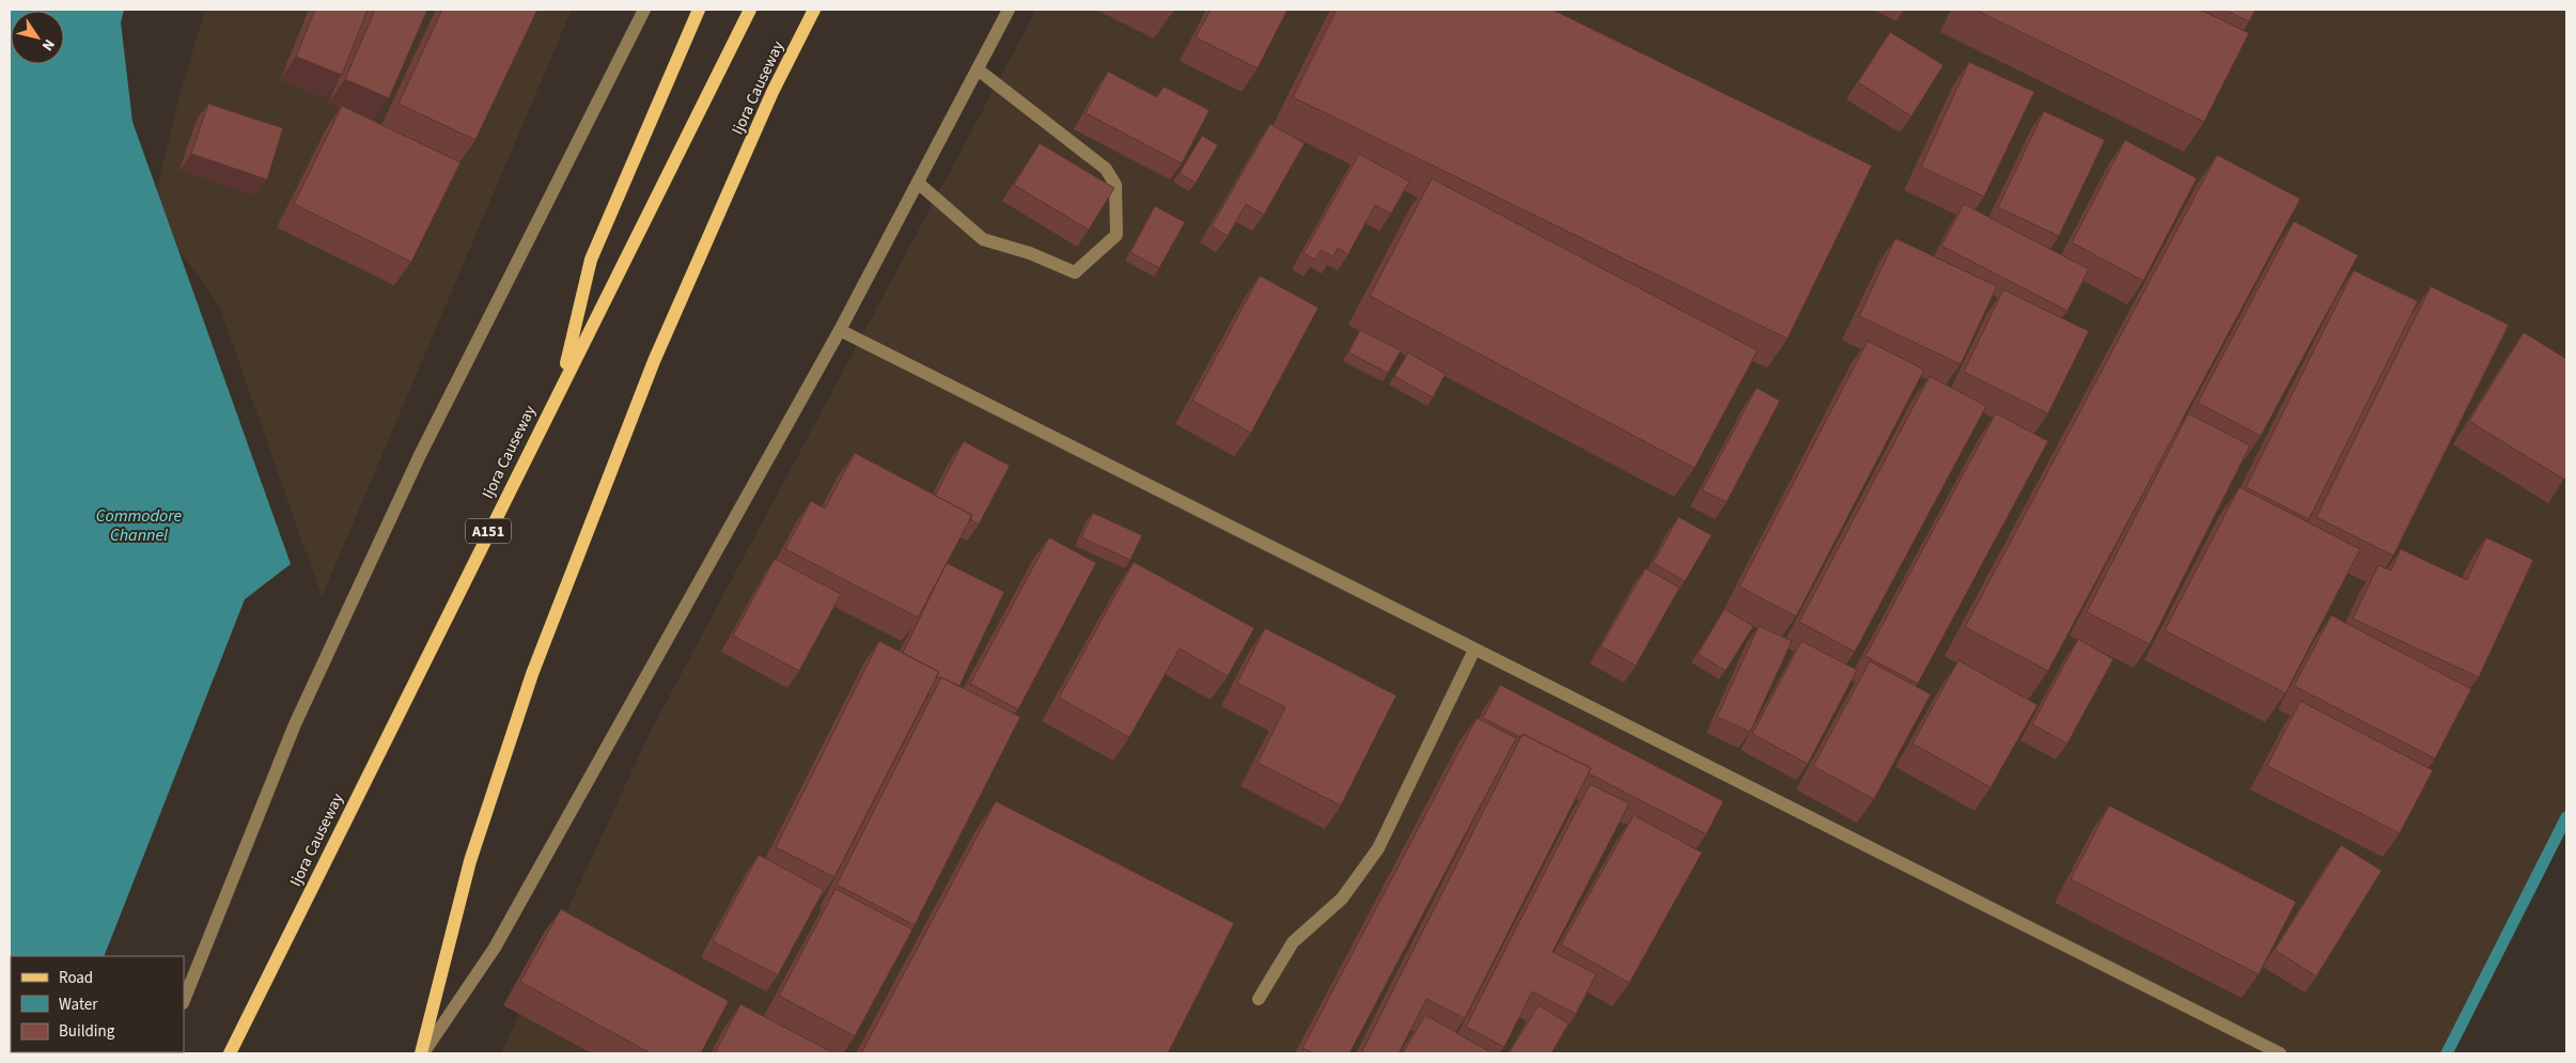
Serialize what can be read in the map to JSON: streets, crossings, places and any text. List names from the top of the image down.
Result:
{
  "streets": {
    "main road": ["Ijora Causeway", "A151"]
  },
  "water": ["Commodore Channel"],
  "legend": ["Road", "Water", "Building"],
  "north": "bottom right"
}
